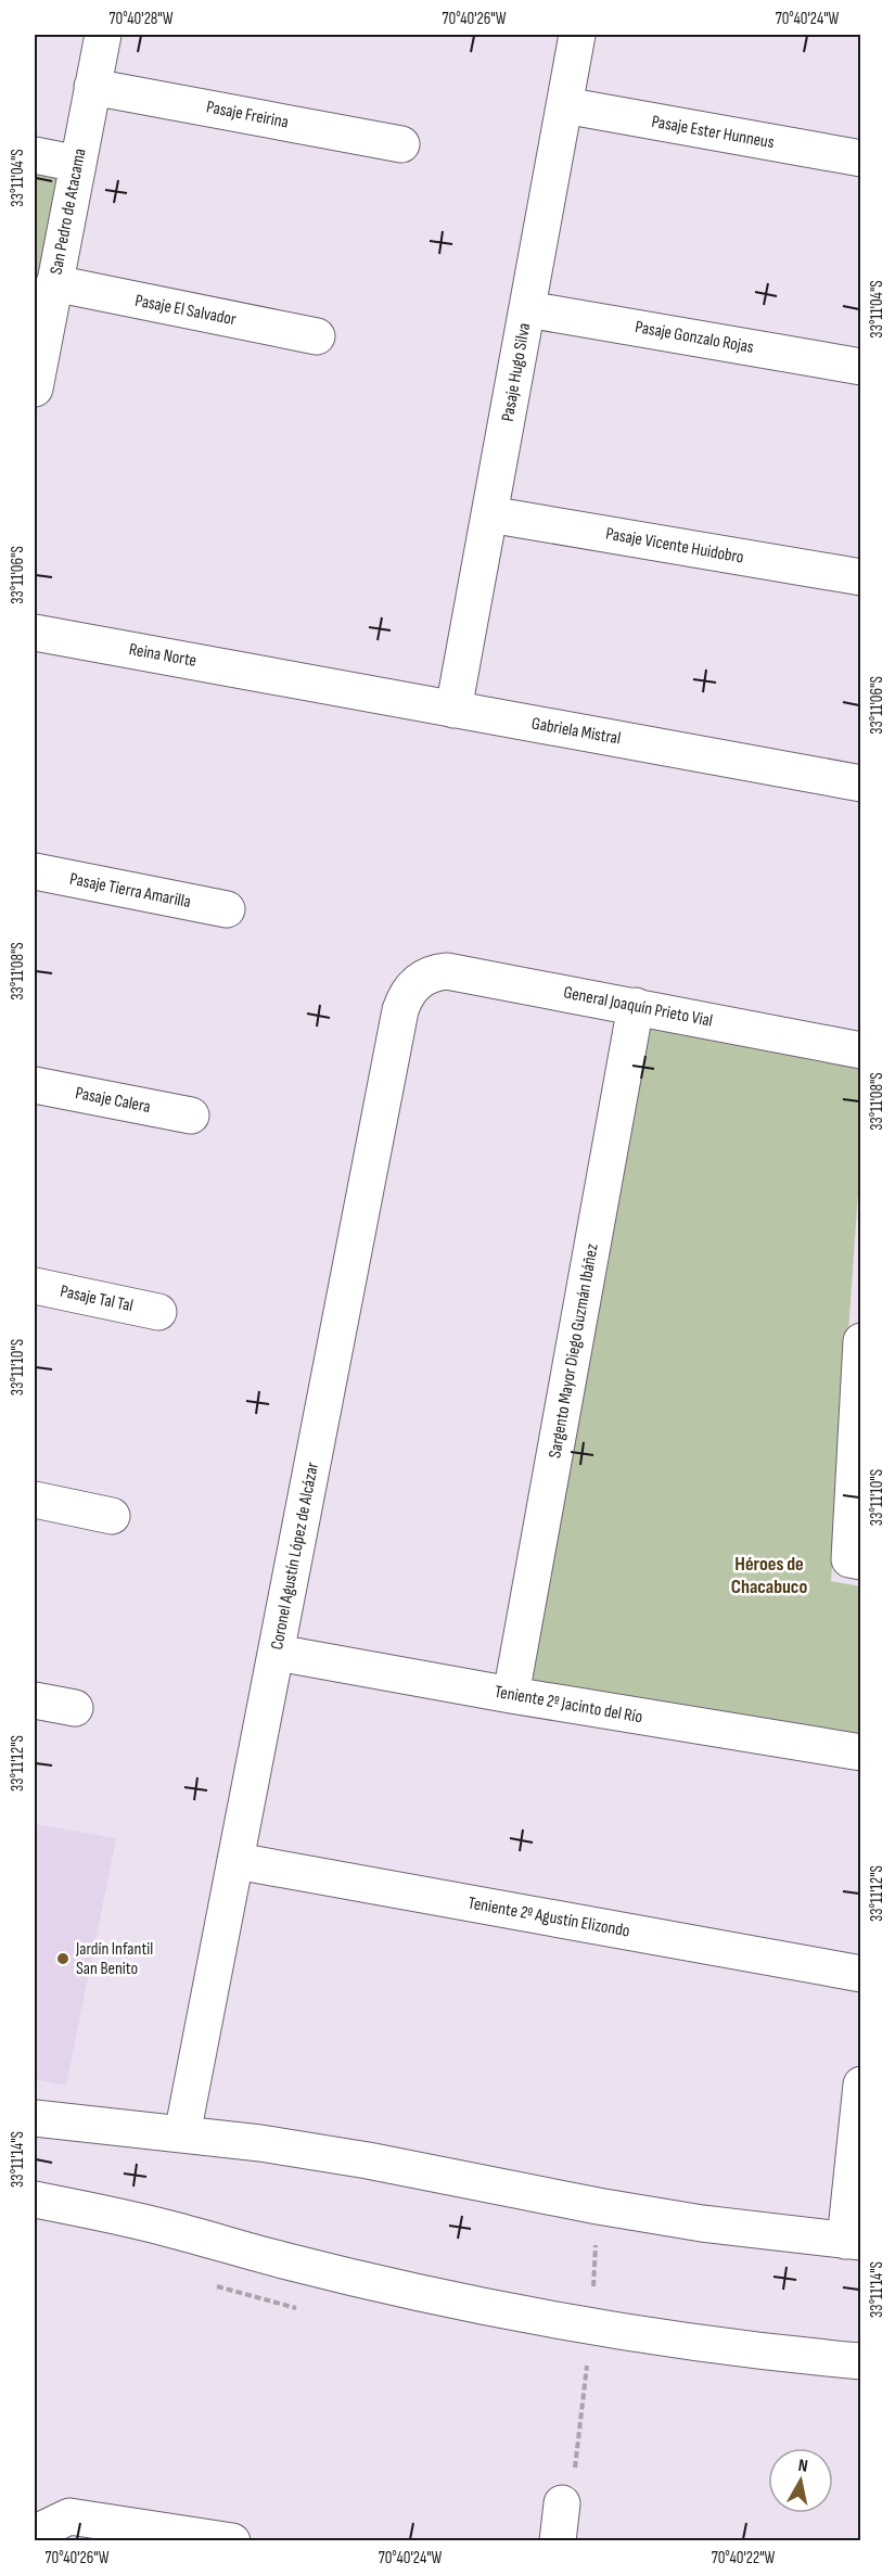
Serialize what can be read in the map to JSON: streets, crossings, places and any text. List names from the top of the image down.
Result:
{
  "streets": {
    "street": [
      "Pasaje Freirina",
      "Pasaje Ester Hunneus",
      "San Pedro de Atacama",
      "Pasaje El Salvador",
      "Pasaje Gonzalo Rojas",
      "Pasaje Hugo Silva",
      "Pasaje Vicente Huidobro",
      "Reina Norte",
      "Gabriela Mistral",
      "Pasaje Tierra Amarilla",
      "General Joaquín Prieto Vial",
      "Pasaje Calera",
      "Pasaje Tal Tal",
      "Sargento Mayor Diego Guzmán Ibáñez",
      "Coronel Agustín López de Alcázar",
      "Teniente 2º Jacinto del Río",
      "Teniente 2º Agustín Elizondo"
    ]
  },
  "crossings": [
    ["Pasaje Freirina", "San Pedro de Atacama"],
    ["Pasaje Ester Hunneus", "Pasaje Hugo Silva"],
    ["San Pedro de Atacama", "Pasaje El Salvador"],
    ["Pasaje Gonzalo Rojas", "Pasaje Hugo Silva"],
    ["Pasaje Hugo Silva", "Pasaje Vicente Huidobro"],
    ["Pasaje Hugo Silva", "Gabriela Mistral"],
    ["Reina Norte", "Gabriela Mistral"],
    ["General Joaquín Prieto Vial", "Sargento Mayor Diego Guzmán Ibáñez"],
    ["General Joaquín Prieto Vial", "Coronel Agustín López de Alcázar"],
    ["Sargento Mayor Diego Guzmán Ibáñez", "Teniente 2º Jacinto del Río"],
    ["Coronel Agustín López de Alcázar", "Teniente 2º Jacinto del Río"],
    ["Coronel Agustín López de Alcázar", "Teniente 2º Agustín Elizondo"]
  ],
  "districts": ["Héroes de Chacabuco"],
  "places": ["Jardín Infantil San Benito"],
  "north": "top",
  "coordinates": [
    "70°40'28\"W",
    "70°40'26\"W",
    "70°40'24\"W",
    "33°11'04\"S",
    "33°11'06\"S",
    "33°11'08\"S",
    "33°11'10\"S",
    "33°11'12\"S",
    "33°11'14\"S",
    "70°40'22\"W"
  ]
}
